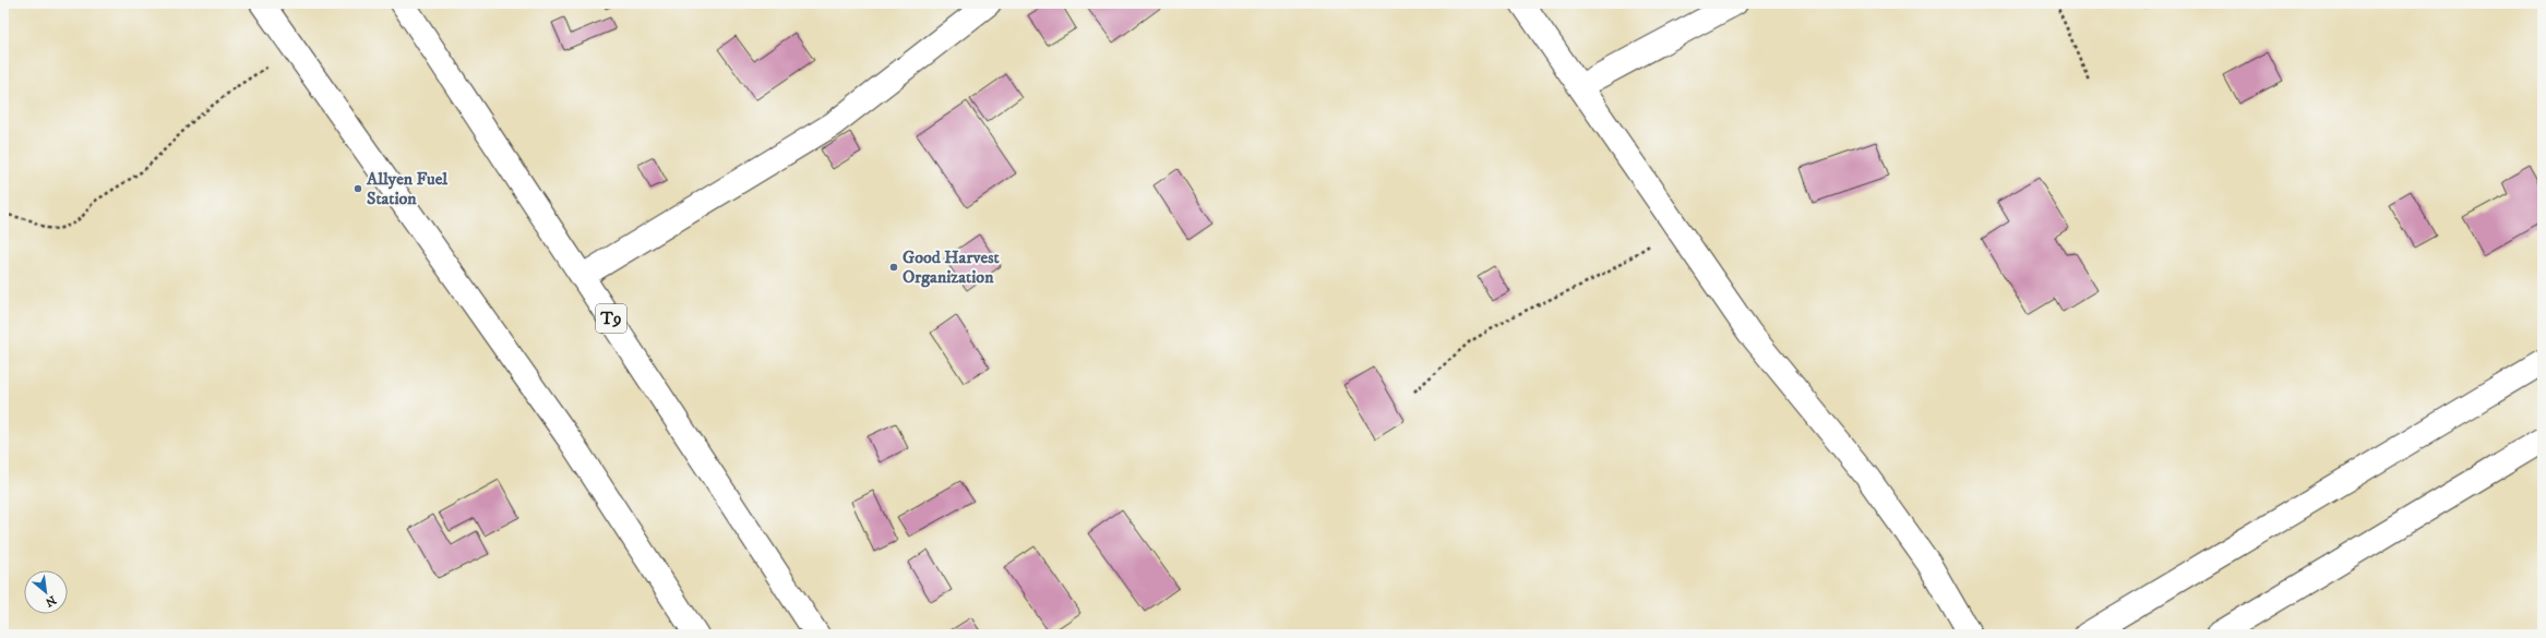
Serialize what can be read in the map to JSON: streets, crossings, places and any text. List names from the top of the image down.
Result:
{
  "streets": {
    "main road": ["T9"]
  },
  "places": ["Allyen Fuel Station", "Good Harvest Organization"],
  "north": "bottom right"
}
